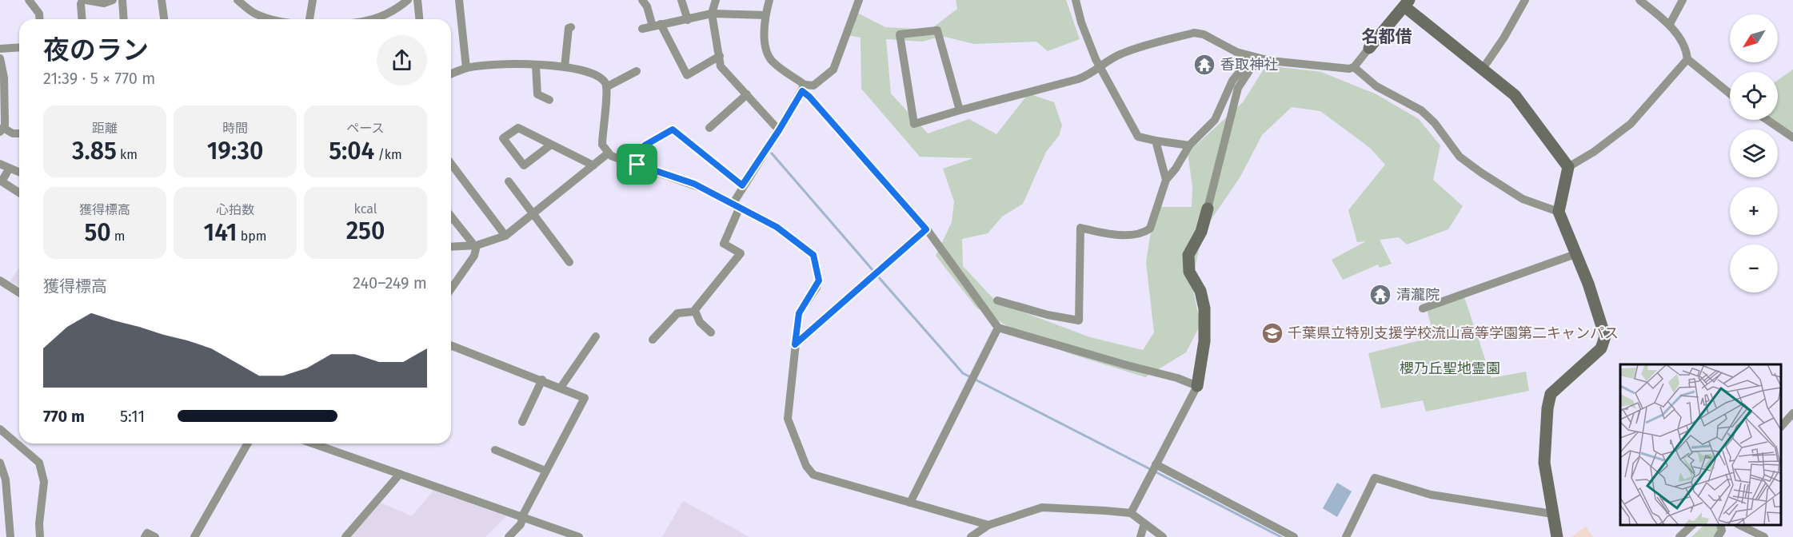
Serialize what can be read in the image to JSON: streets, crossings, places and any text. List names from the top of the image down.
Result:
{
  "districts": ["名都借"],
  "parks": ["櫻乃丘聖地霊園"],
  "places": {
    "temple": ["香取神社", "清瀧院"],
    "school or university": ["千葉県立特別支援学校流山高等学園第二キャンパス"]
  },
  "north": "bottom left",
  "page": {
    "map_buttons": ["+", "−"],
    "heading": ["夜のラン", "21:39 · 5 × 770 m"],
    "stats": [
      ["距離", "3.85 km"],
      ["時間", "19:30"],
      ["ペース", "5:04 /km"],
      ["獲得標高", "50 m"],
      ["心拍数", "141 bpm"],
      ["kcal", "250"]
    ],
    "chart": ["獲得標高", "240–249 m"],
    "list": [
      {
        "name": "770 m",
        "note": "5:11"
      }
    ]
  }
}
